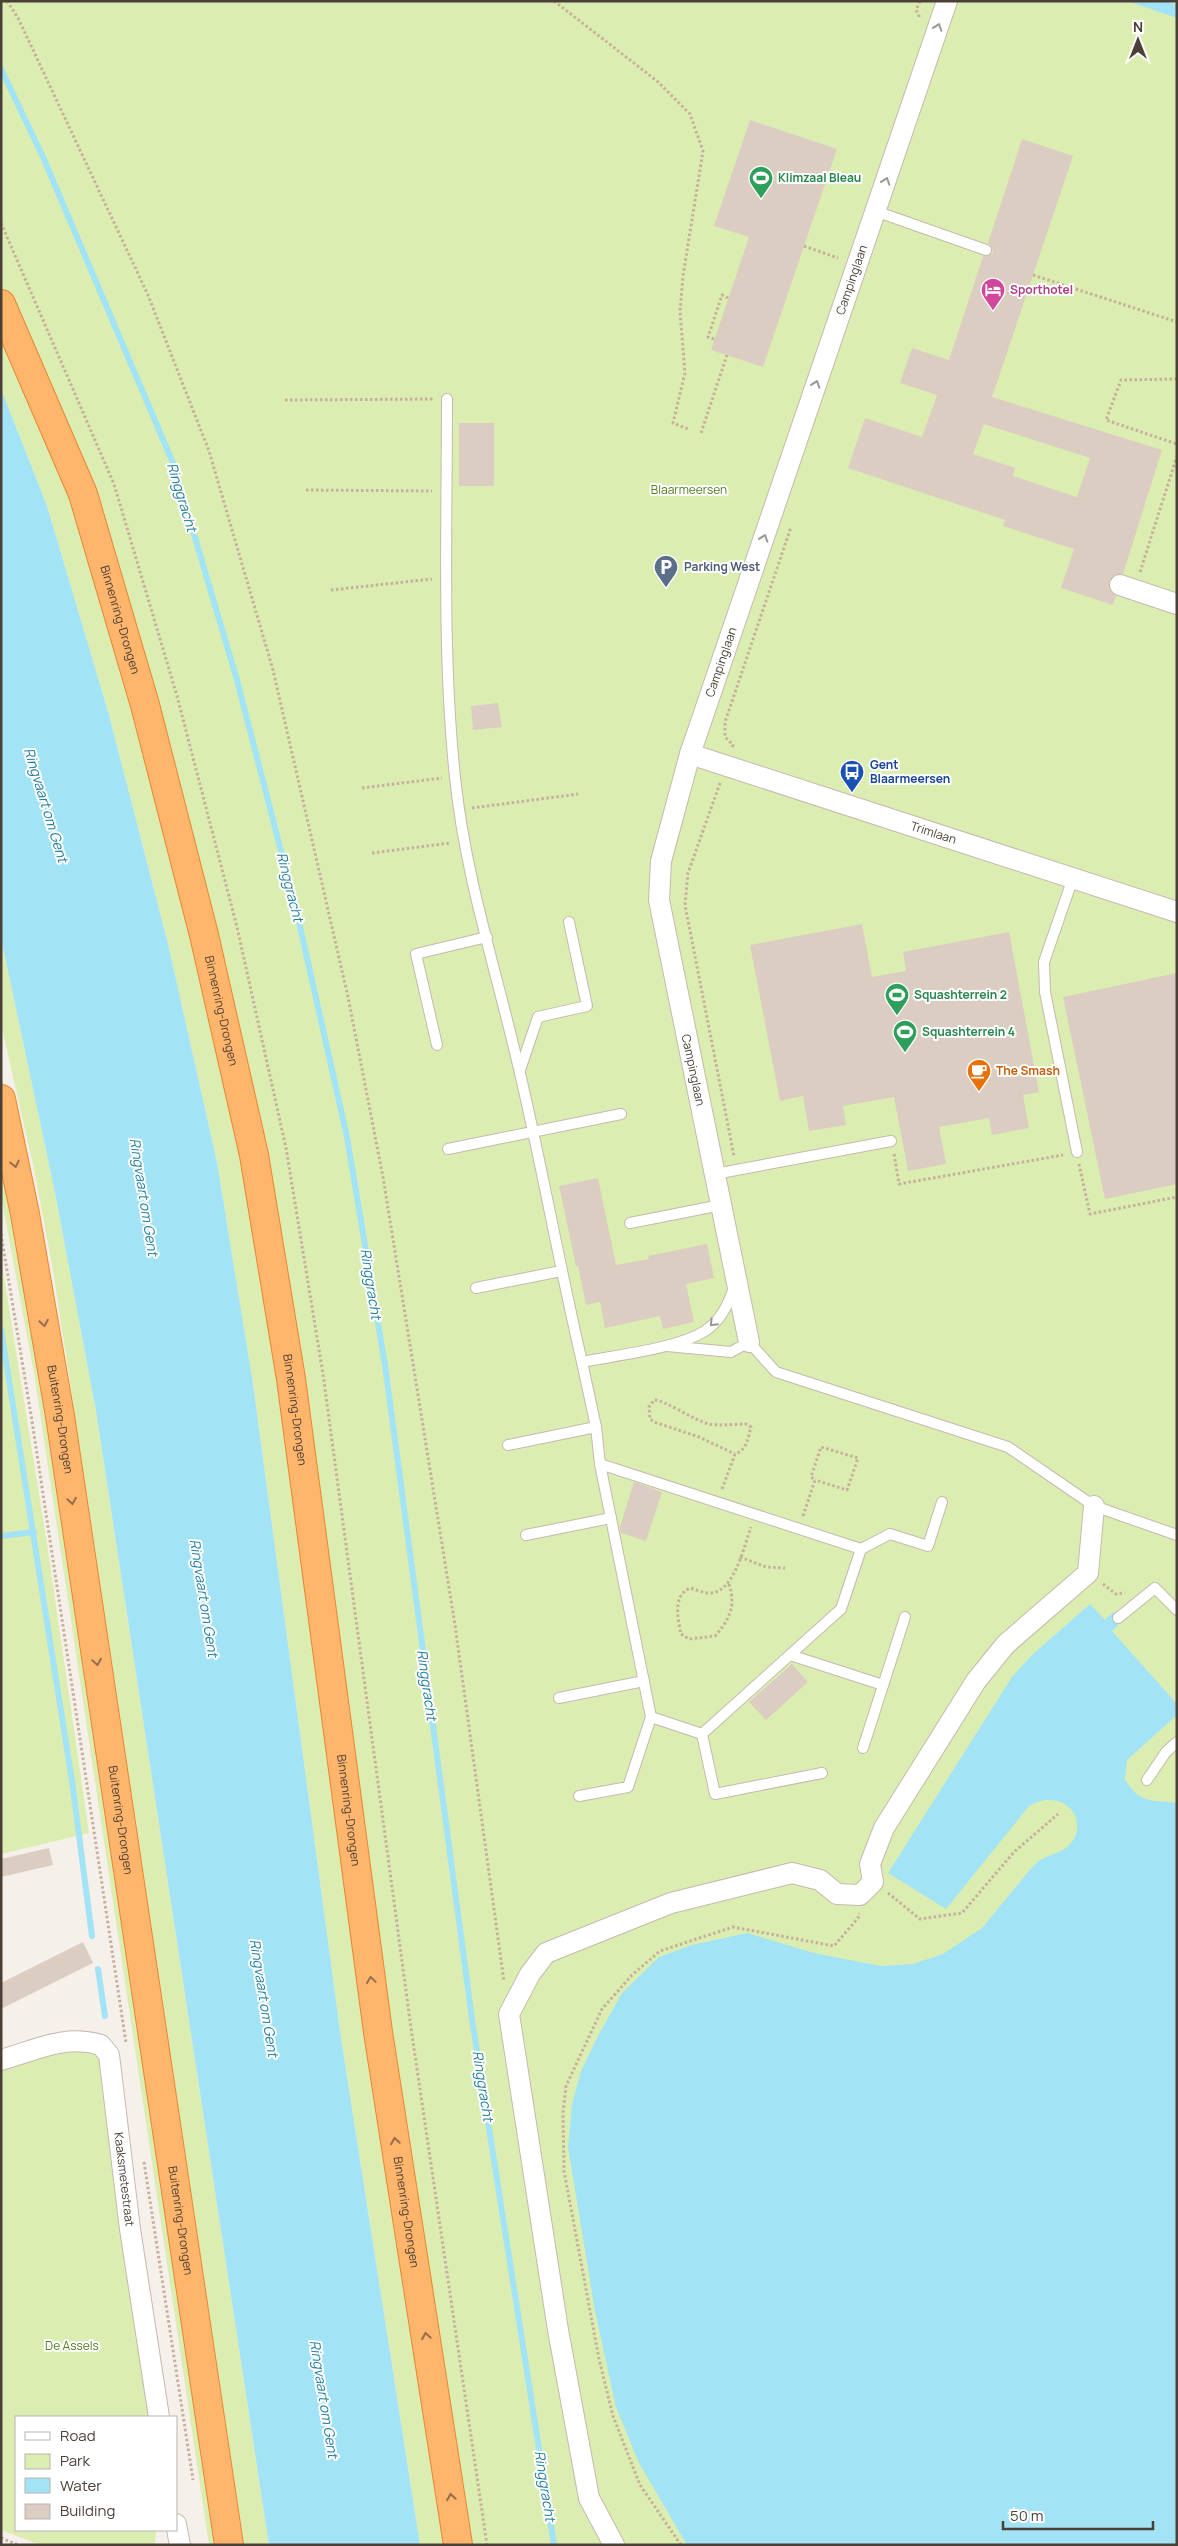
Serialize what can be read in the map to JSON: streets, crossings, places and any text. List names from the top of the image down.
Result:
{
  "streets": {
    "highway": ["Binnenring-Drongen", "Buitenring-Drongen"],
    "street": ["Campinglaan", "Trimlaan", "Kaaksmetestraat"]
  },
  "crossings": [
    ["Campinglaan", "Trimlaan"]
  ],
  "one_way": ["Campinglaan", "Binnenring-Drongen", "Buitenring-Drongen"],
  "water": ["Ringgracht", "Ringvaart om Gent"],
  "parks": ["Blaarmeersen", "De Assels"],
  "places": {
    "sports": ["Klimzaal Bleau", "Squashterrein 2", "Squashterrein 4"],
    "hotel": ["Sporthotel"],
    "parking": ["Parking West"],
    "bus stop": ["Gent Blaarmeersen"],
    "cafe": ["The Smash"]
  },
  "legend": [
    "Road",
    "Park",
    "Water",
    "Building"
  ],
  "scale_bar": "50 m",
  "north": "top"
}
